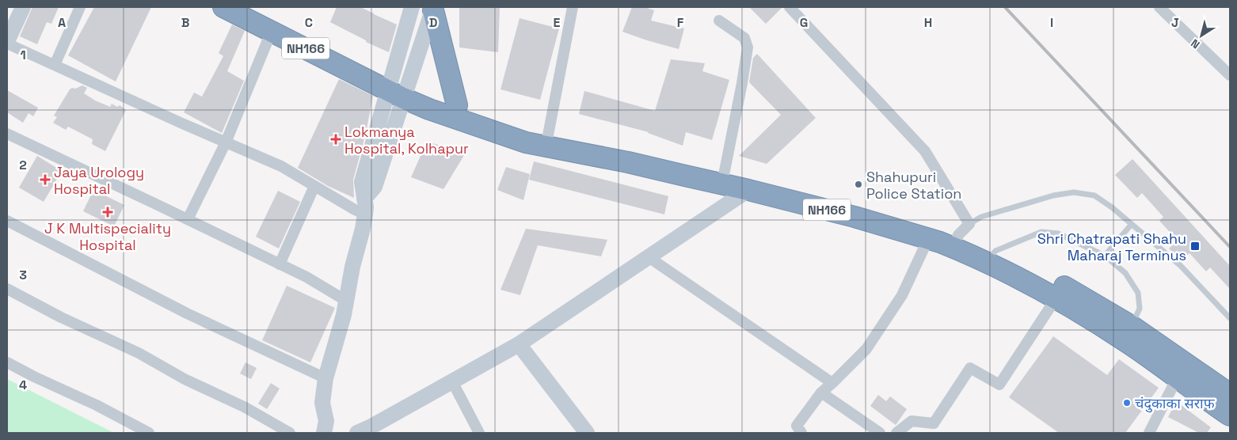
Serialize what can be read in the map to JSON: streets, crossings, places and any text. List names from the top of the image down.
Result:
{
  "streets": {
    "highway": ["NH166"]
  },
  "places": {
    "health": ["Lokmanya Hospital, Kolhapur", "Jaya Urology Hospital", "J K Multispeciality Hospital"],
    "other": ["Shahupuri Police Station", "चंदुकाका सराफ"],
    "transit": ["Shri Chatrapati Shahu Maharaj Terminus"]
  },
  "north": "bottom left",
  "grid": {
    "columns": [
      "A",
      "B",
      "C",
      "D",
      "E",
      "F",
      "G",
      "H",
      "I",
      "J"
    ],
    "rows": [
      "1",
      "2",
      "3",
      "4"
    ]
  }
}
